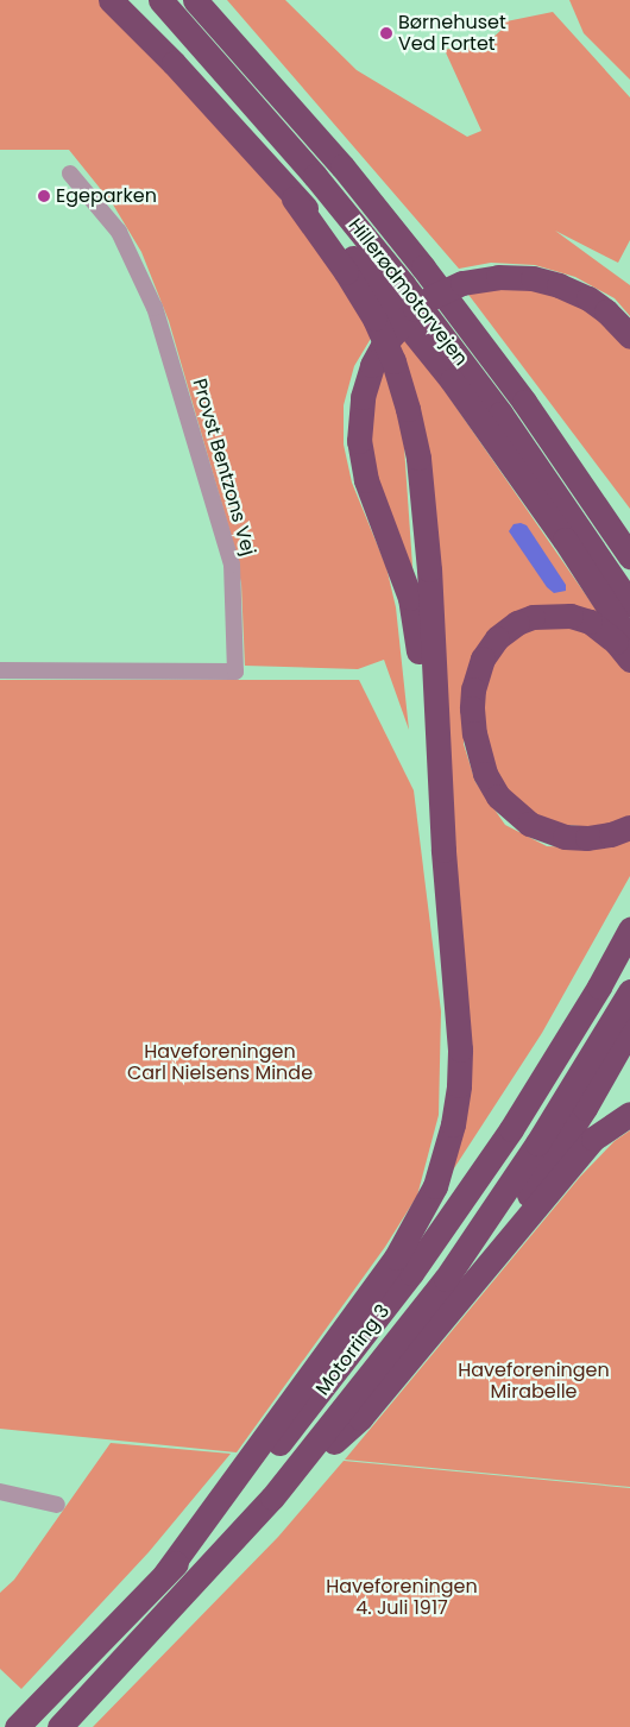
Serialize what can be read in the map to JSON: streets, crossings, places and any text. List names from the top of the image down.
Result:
{
  "streets": {
    "highway": ["Hillerødmotorvejen", "Motorring 3"],
    "street": ["Provst Bentzons Vej"]
  },
  "parks": ["Haveforeningen Carl Nielsens Minde", "Haveforeningen Mirabelle", "Haveforeningen 4. Juli 1917"],
  "places": ["Børnehuset Ved Fortet", "Egeparken"]
}
